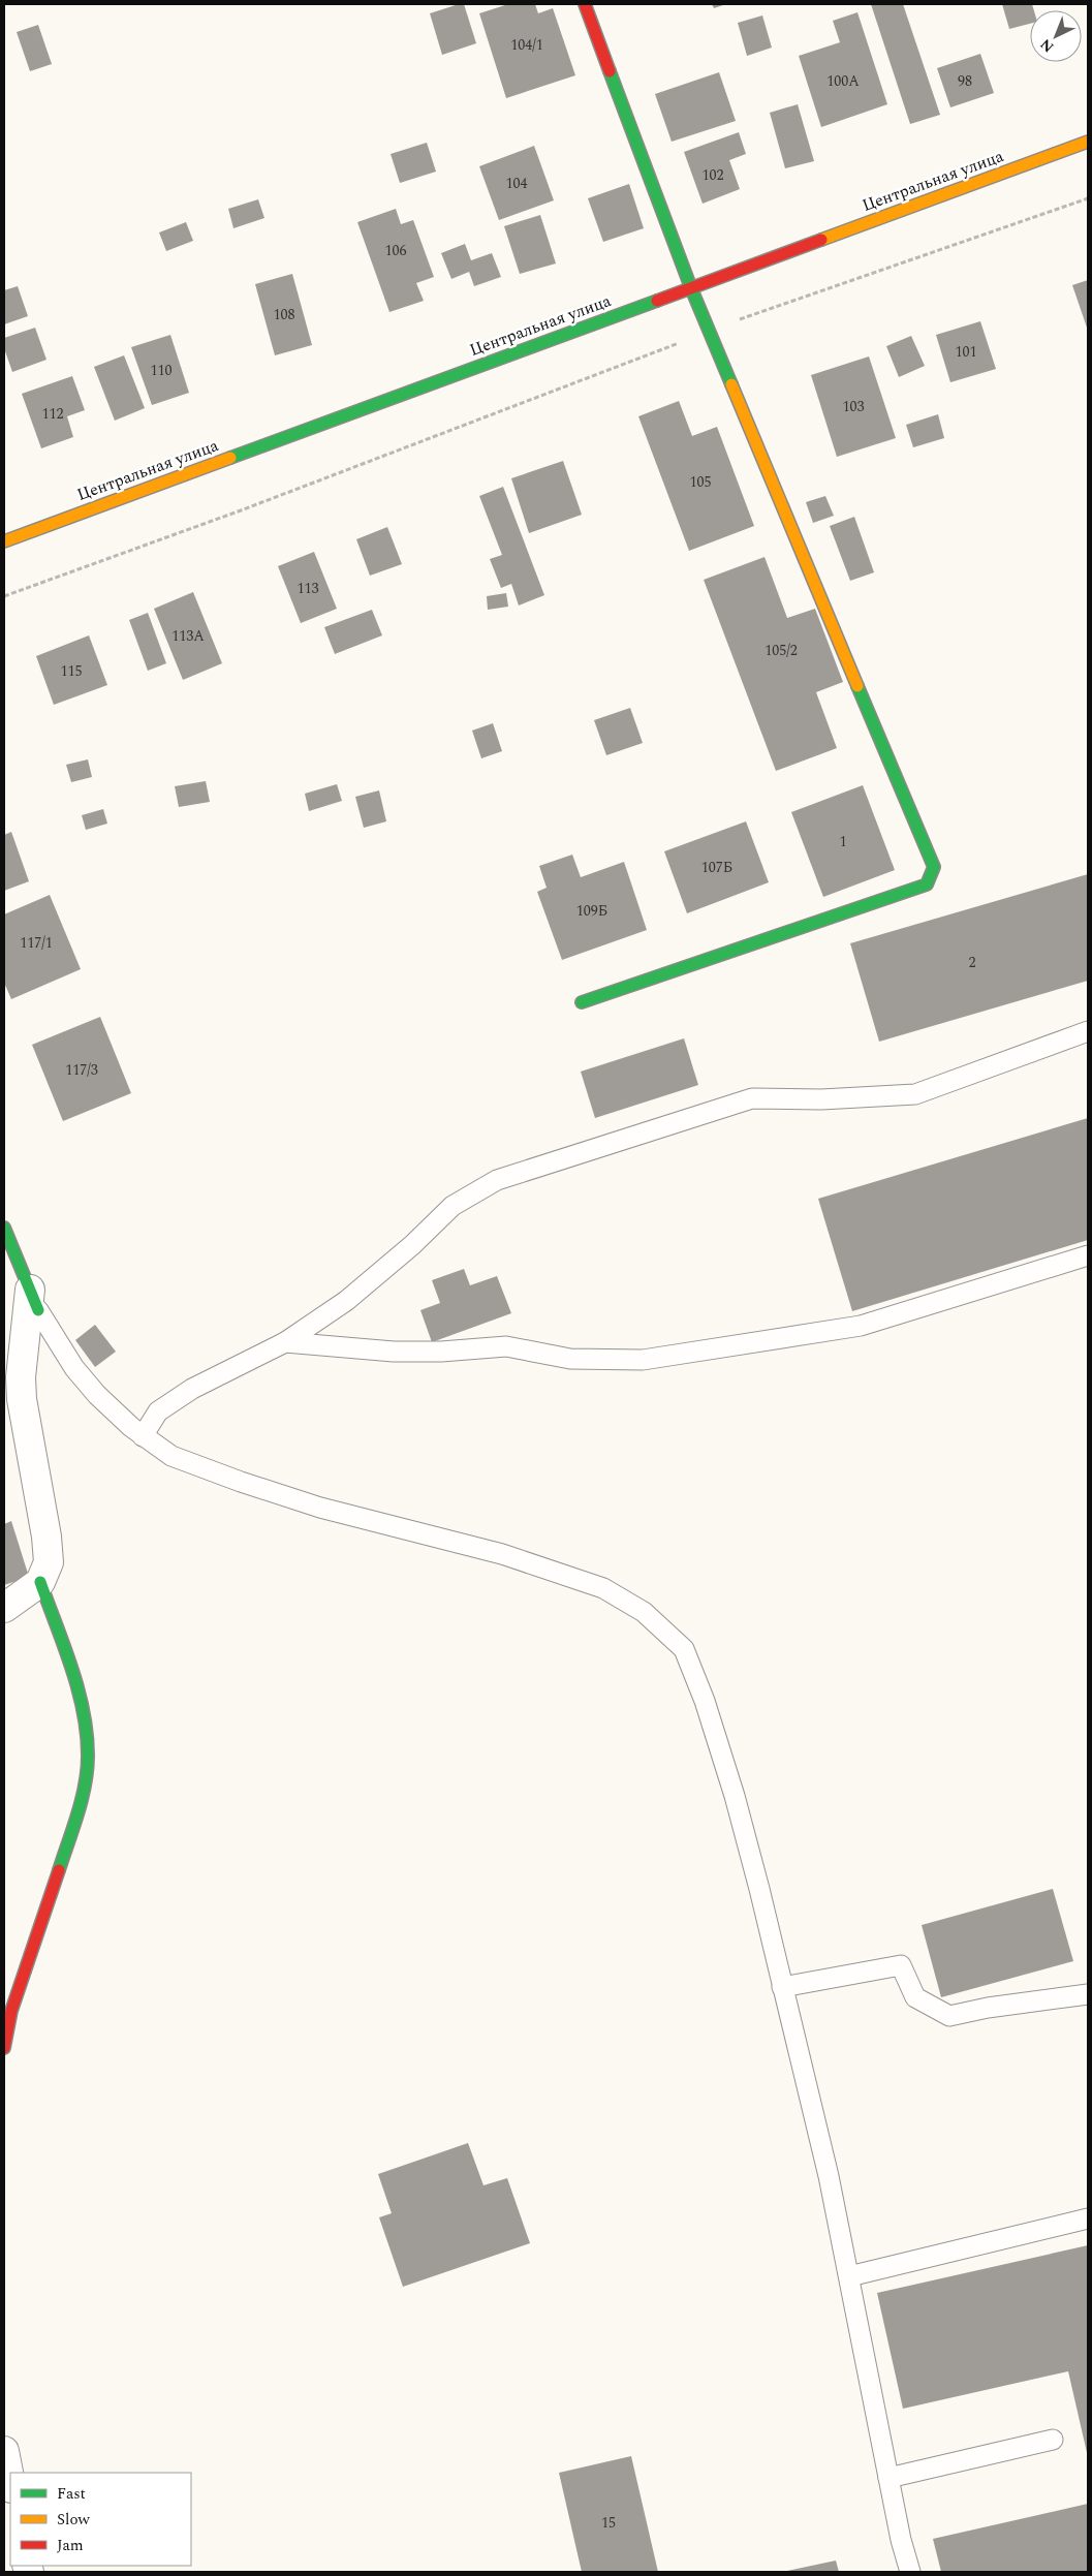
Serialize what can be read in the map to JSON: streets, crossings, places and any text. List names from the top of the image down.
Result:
{
  "streets": {
    "street": ["Центральная улица"]
  },
  "house_numbers": [
    "104/1",
    "100А",
    "98",
    "102",
    "104",
    "106",
    "108",
    "101",
    "110",
    "103",
    "112",
    "105",
    "113",
    "113А",
    "105/2",
    "115",
    "1",
    "107Б",
    "109Б",
    "117/1",
    "2",
    "117/3",
    "15"
  ],
  "legend": ["Fast", "Slow", "Jam"],
  "north": "bottom left"
}
